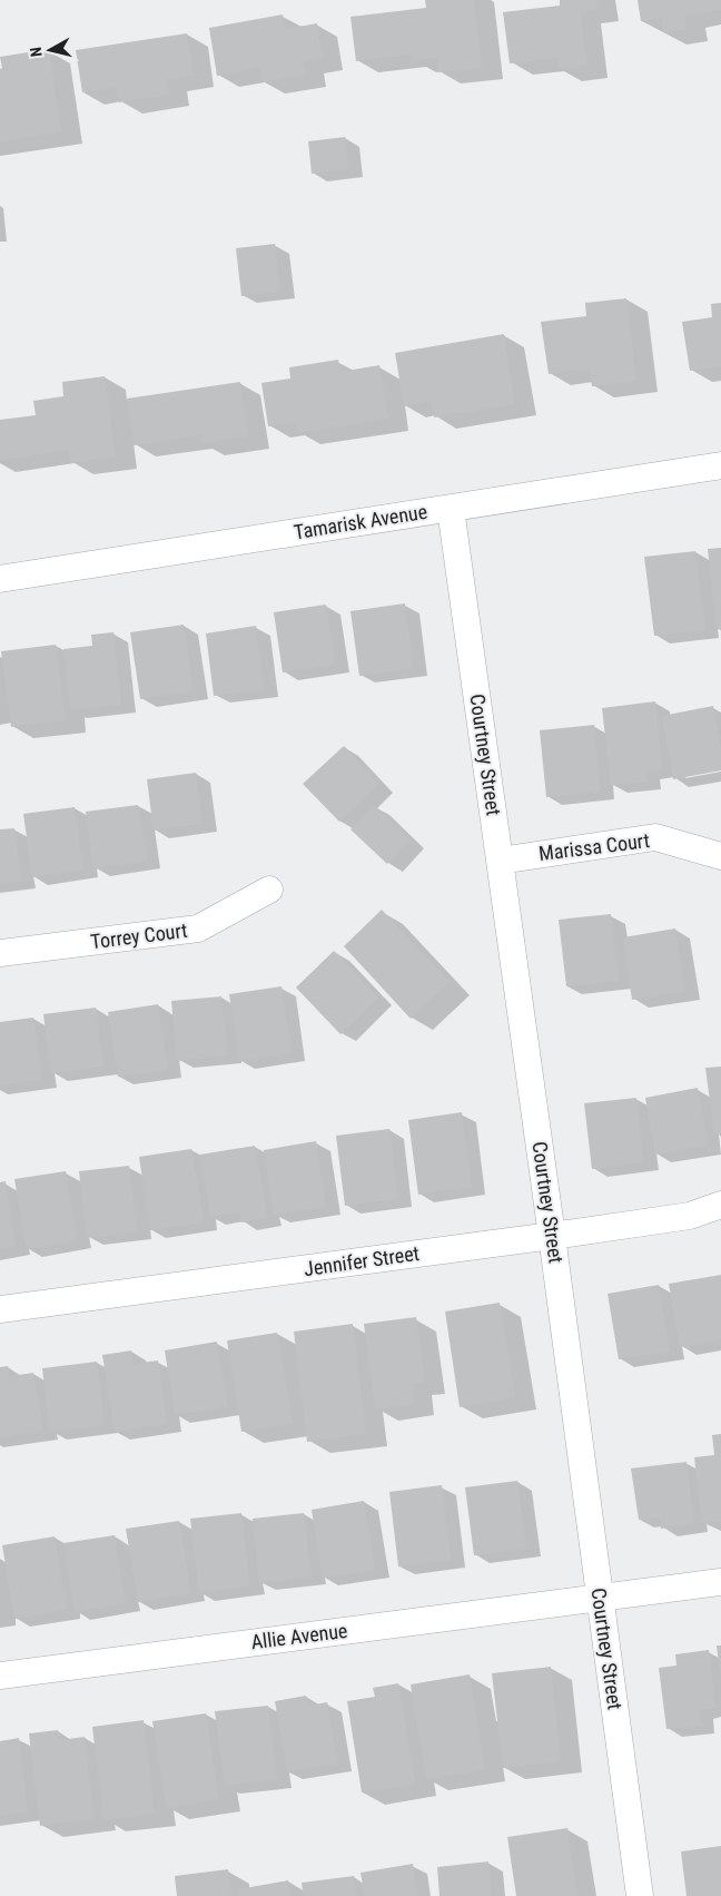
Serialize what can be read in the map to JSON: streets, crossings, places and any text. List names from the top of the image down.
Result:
{
  "streets": {
    "street": [
      "Tamarisk Avenue",
      "Courtney Street",
      "Marissa Court",
      "Torrey Court",
      "Jennifer Street",
      "Allie Avenue"
    ]
  },
  "crossings": [
    ["Tamarisk Avenue", "Courtney Street"],
    ["Courtney Street", "Marissa Court"],
    ["Courtney Street", "Jennifer Street"],
    ["Courtney Street", "Allie Avenue"]
  ],
  "north": "left"
}
